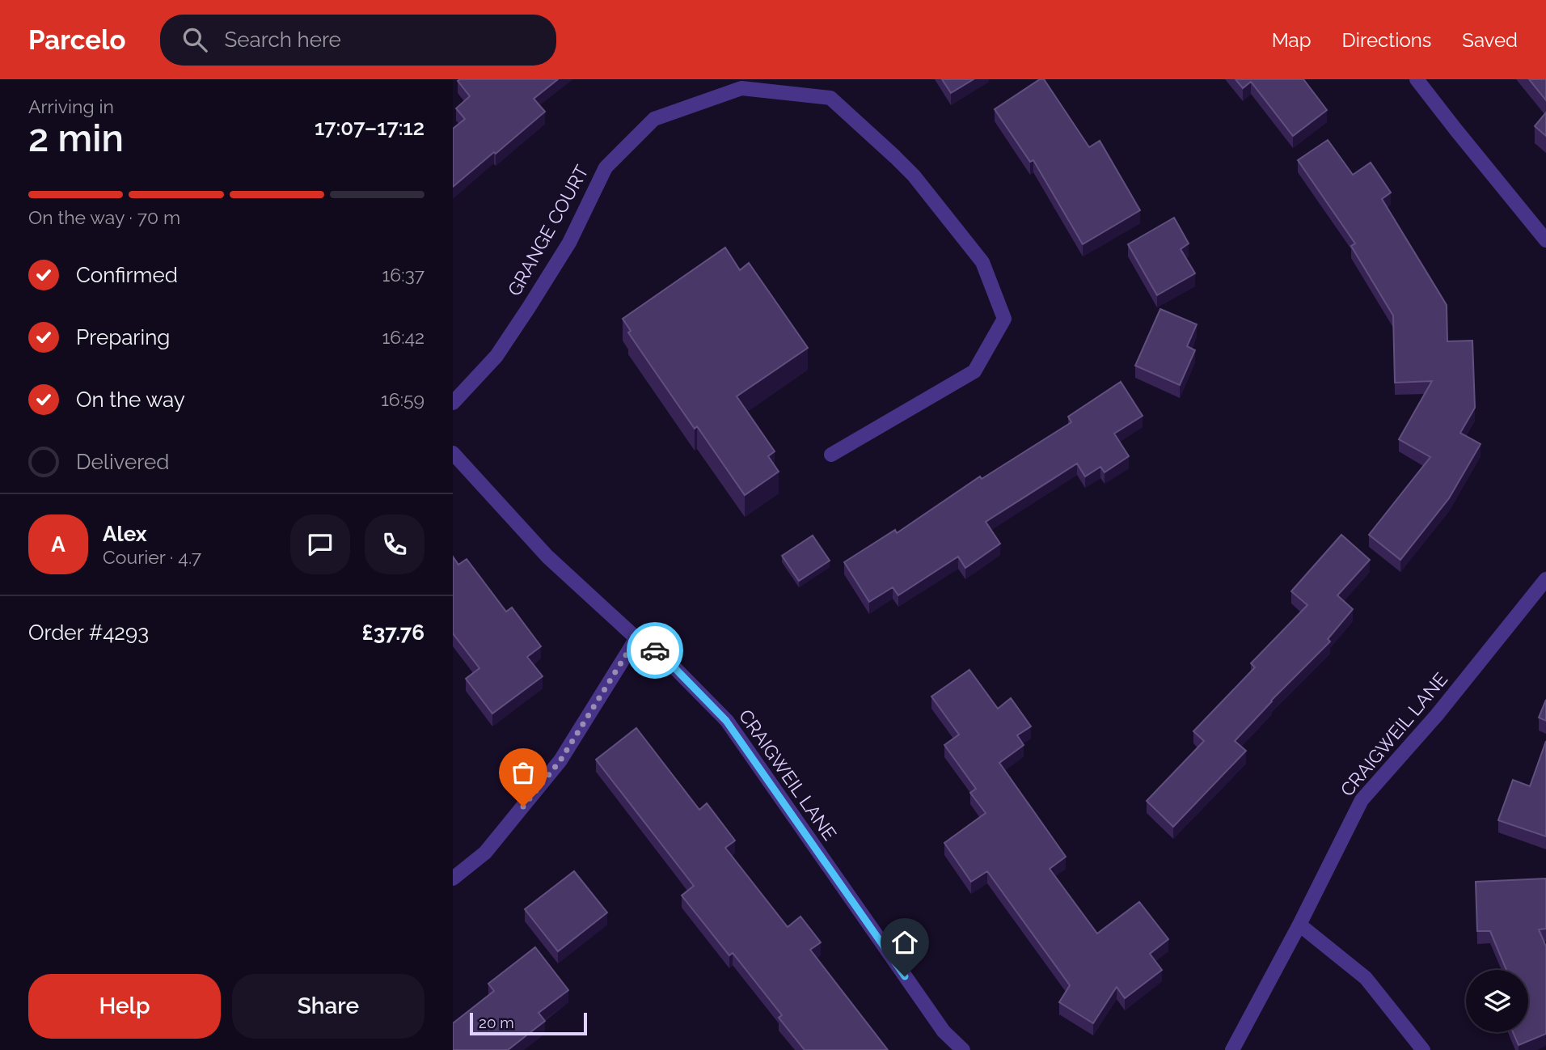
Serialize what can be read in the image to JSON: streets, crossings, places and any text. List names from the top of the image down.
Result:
{
  "streets": {
    "street": ["GRANGE COURT", "CRAIGWEIL LANE"]
  },
  "scale_bar": "20 m",
  "page": {
    "header": "Parcelo",
    "search": "Search here",
    "nav": ["Map", "Directions", "Saved"],
    "heading": ["2 min", "Arriving in", "17:07–17:12"],
    "panel": [
      "Alex",
      "Courier · 4.7",
      "Order #4293",
      "£37.76"
    ],
    "bar": "On the way · 70 m",
    "list": [
      ["Confirmed", "16:37"],
      ["Preparing", "16:42"],
      ["On the way", "16:59"],
      "Delivered"
    ],
    "round": "A",
    "buttons": ["Help", "Share"],
    "scale": "20 m"
  }
}
